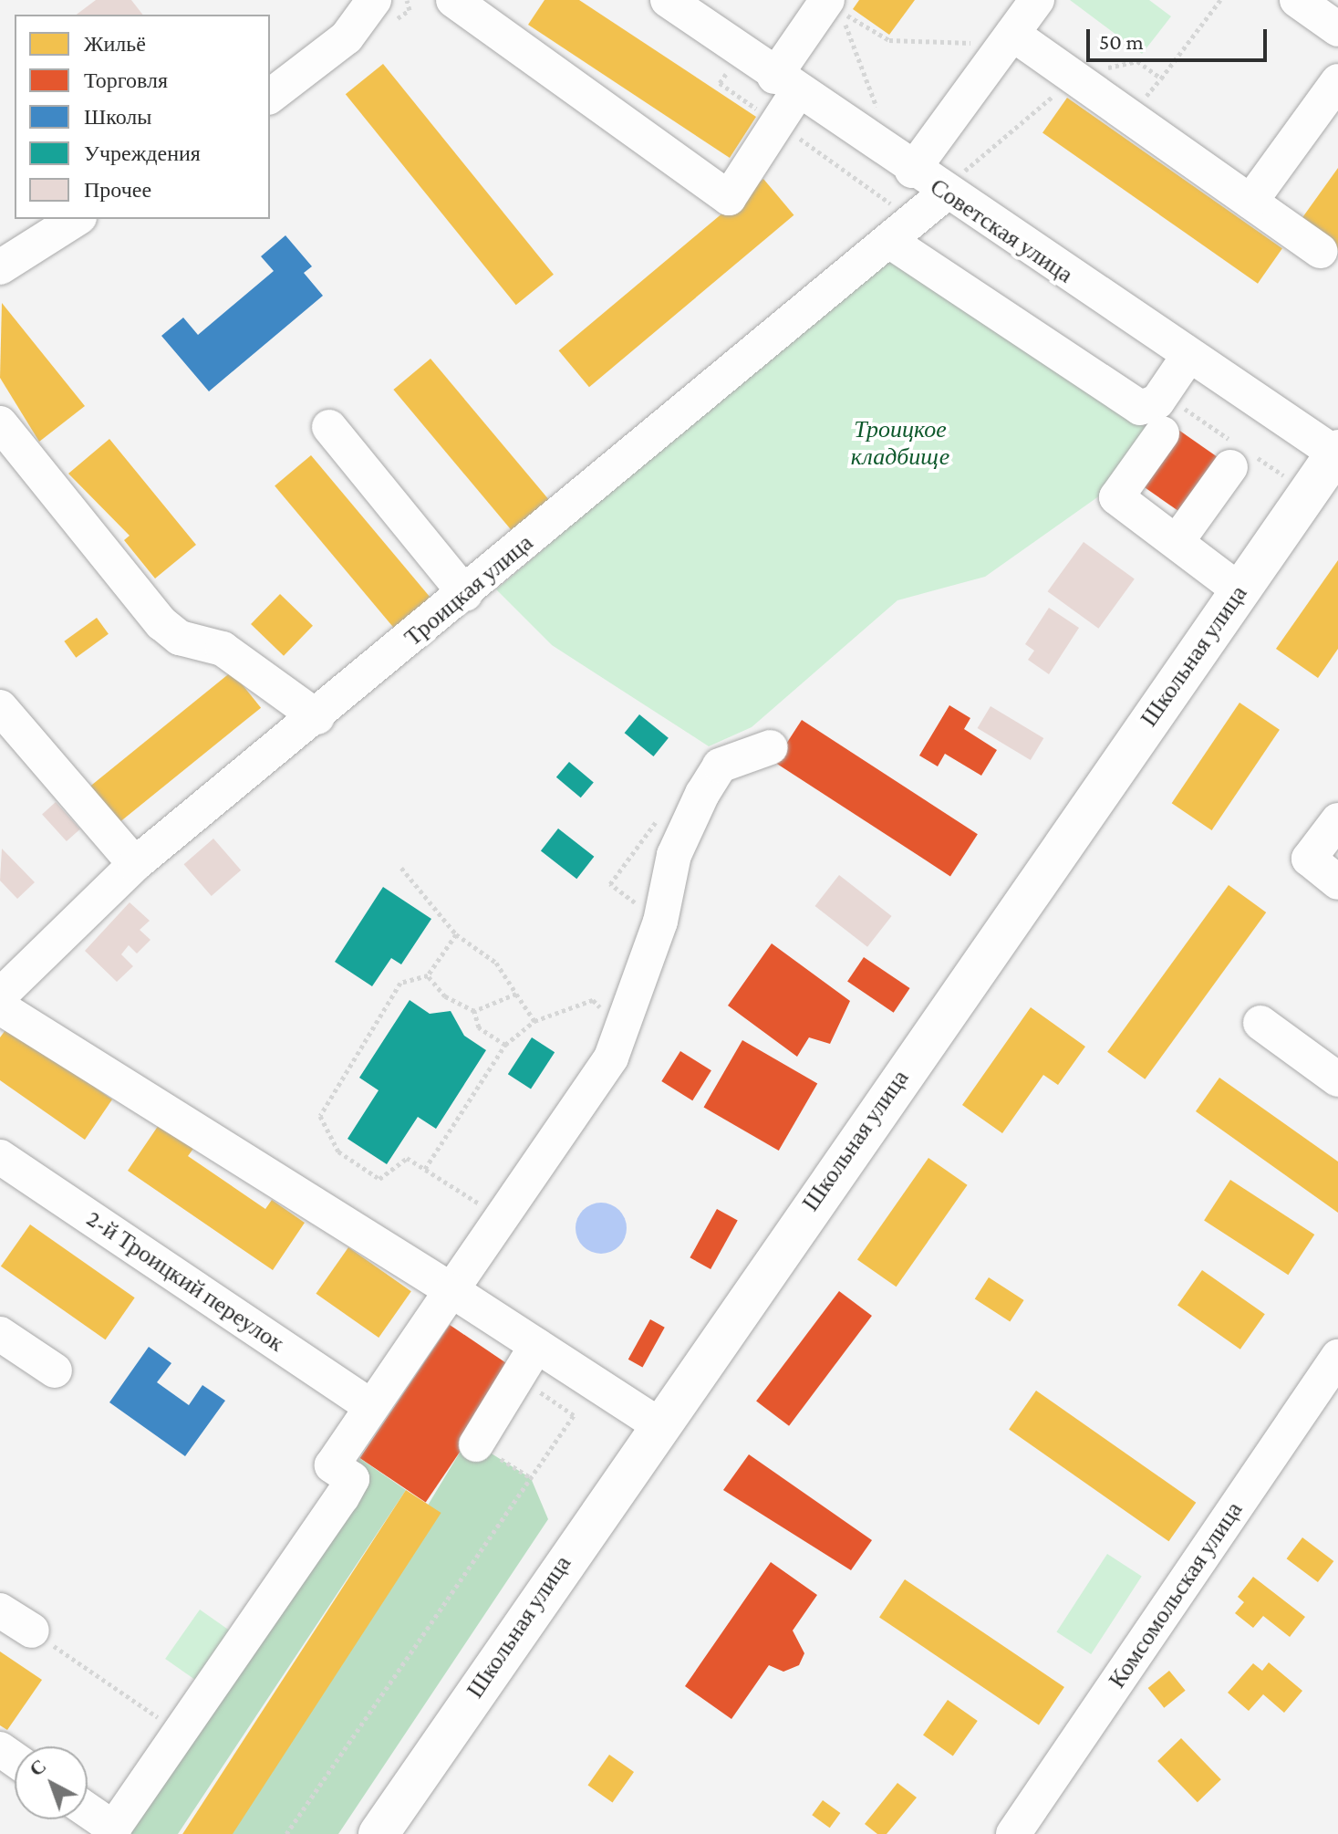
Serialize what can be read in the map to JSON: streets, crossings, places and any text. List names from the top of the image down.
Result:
{
  "streets": {
    "main road": ["Школьная улица"],
    "street": [
      "Советская улица",
      "Троицкая улица",
      "2-й Троицкий переулок",
      "Комсомольская улица"
    ]
  },
  "crossings": [
    ["Советская улица", "Троицкая улица"],
    ["Советская улица", "Школьная улица"]
  ],
  "parks": ["Троицкое кладбище"],
  "legend": [
    "Жильё",
    "Торговля",
    "Школы",
    "Учреждения",
    "Прочее"
  ],
  "scale_bar": "50 m",
  "north": "top left"
}
